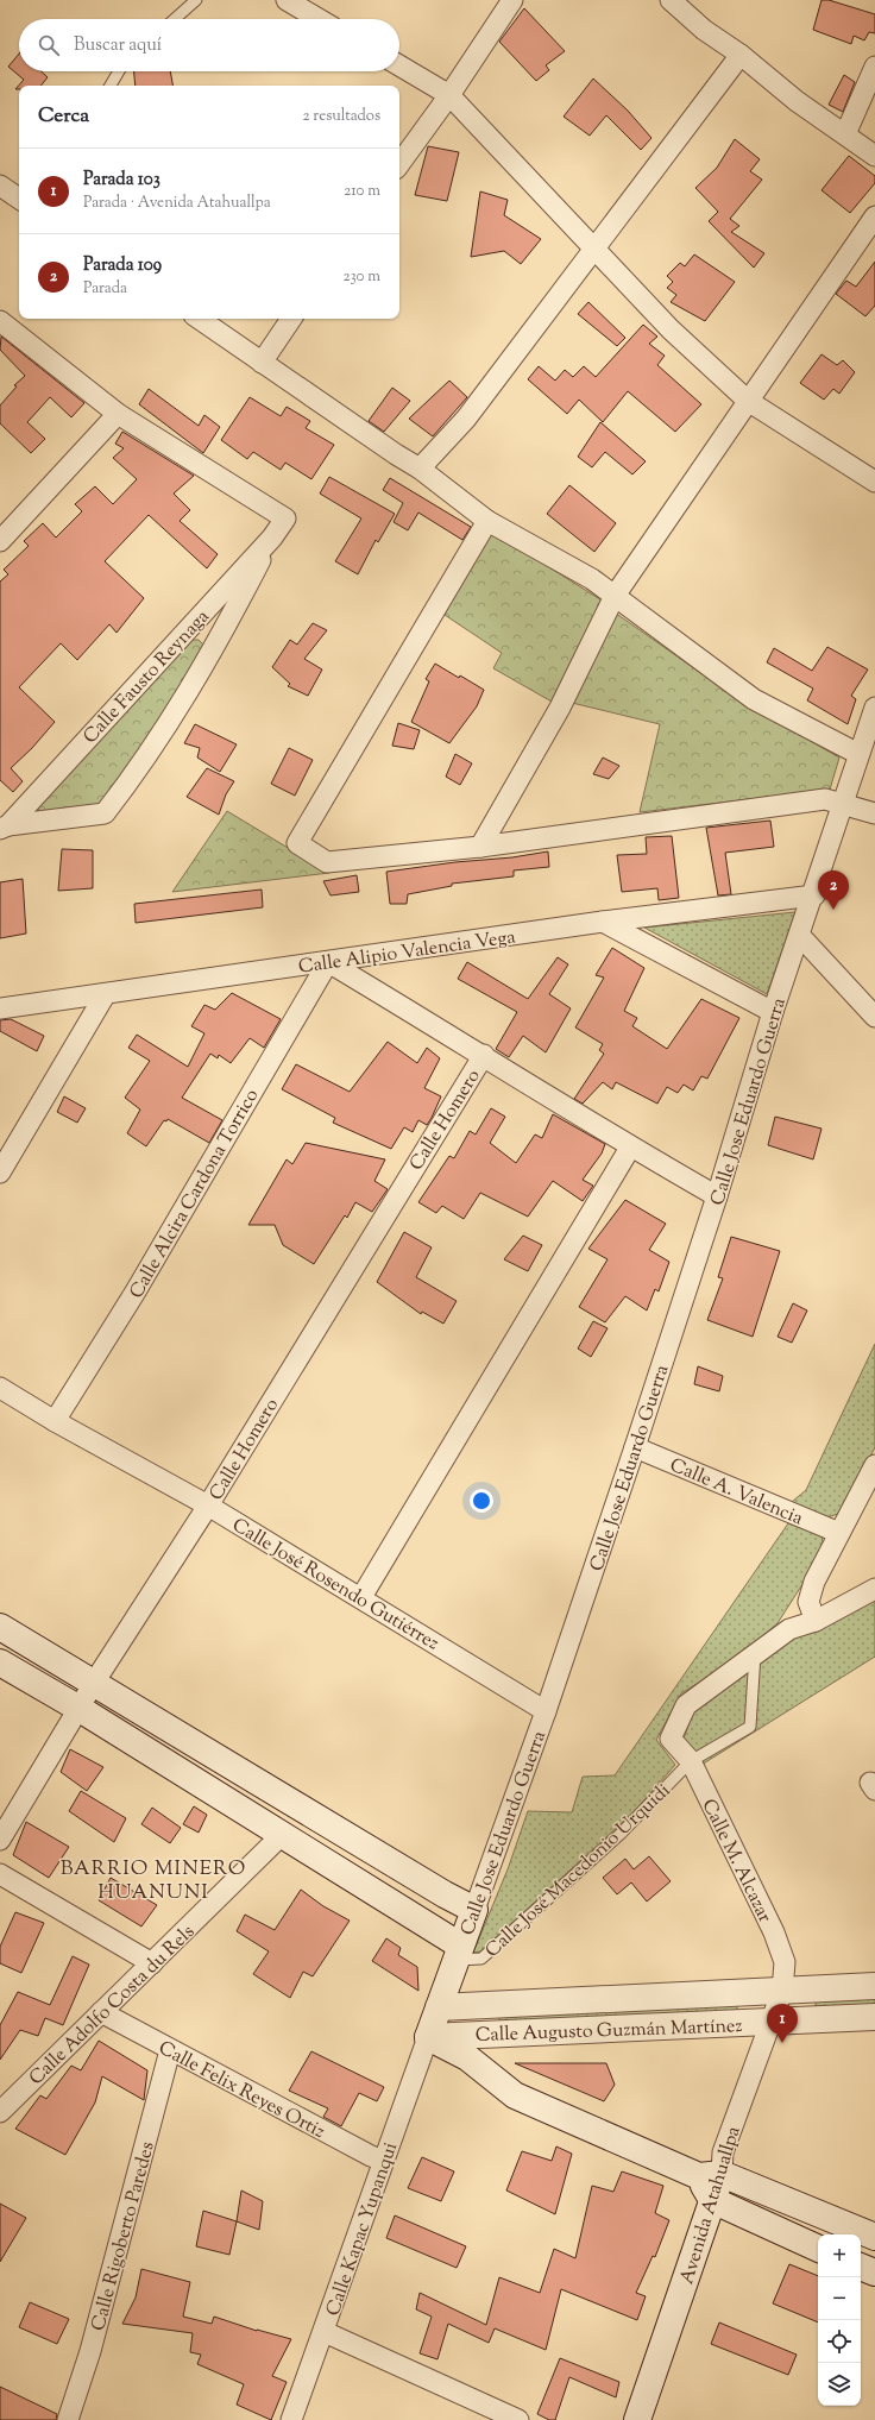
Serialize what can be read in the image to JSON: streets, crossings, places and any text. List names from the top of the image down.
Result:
{
  "streets": {
    "main road": ["Calle Jose Eduardo Guerra", "Calle Augusto Guzmán Martínez", "Avenida Atahuallpa"],
    "street": [
      "Calle Fausto Reynaga",
      "Calle Alipio Valencia Vega",
      "Calle Homero",
      "Calle Alcira Cardona Torrico",
      "Calle A. Valencia",
      "Calle José Rosendo Gutiérrez",
      "Calle M. Alcazar",
      "Calle Adolfo Costa du Rels",
      "Calle Felix Reyes Ortiz",
      "Calle Kapac Yupanqui",
      "Calle Rigoberto Paredes"
    ],
    "lane": ["Calle José Macedonio Urquidi"]
  },
  "crossings": [
    ["Calle Alipio Valencia Vega", "Calle Jose Eduardo Guerra"],
    ["Calle Alipio Valencia Vega", "Calle Alcira Cardona Torrico"],
    ["Calle Jose Eduardo Guerra", "Calle A. Valencia"],
    ["Calle Jose Eduardo Guerra", "Calle José Rosendo Gutiérrez"],
    ["Calle Jose Eduardo Guerra", "Calle José Macedonio Urquidi"],
    ["Calle Jose Eduardo Guerra", "Calle Augusto Guzmán Martínez"],
    ["Calle Jose Eduardo Guerra", "Calle Kapac Yupanqui"],
    ["Calle Homero", "Calle José Rosendo Gutiérrez"],
    ["Calle Alcira Cardona Torrico", "Calle José Rosendo Gutiérrez"],
    ["Calle M. Alcazar", "Calle José Macedonio Urquidi"],
    ["Calle M. Alcazar", "Calle Augusto Guzmán Martínez"],
    ["Calle M. Alcazar", "Avenida Atahuallpa"],
    ["Calle Adolfo Costa du Rels", "Calle Felix Reyes Ortiz"],
    ["Calle Augusto Guzmán Martínez", "Avenida Atahuallpa"],
    ["Calle Augusto Guzmán Martínez", "Calle Kapac Yupanqui"],
    ["Calle Felix Reyes Ortiz", "Calle Kapac Yupanqui"],
    ["Calle Felix Reyes Ortiz", "Calle Rigoberto Paredes"]
  ],
  "districts": ["BARRIO MINERO HUANUNI"],
  "page": {
    "search": "Buscar aquí",
    "heading": ["Cerca", "2 resultados"],
    "list": [
      {
        "mark": "1",
        "name": "Parada 103",
        "note": "Parada · Avenida Atahuallpa",
        "value": "210 m"
      },
      {
        "mark": "2",
        "name": "Parada 109",
        "note": "Parada",
        "value": "230 m"
      }
    ],
    "pins": ["2", "1"],
    "map_buttons": ["+", "−"]
  }
}
